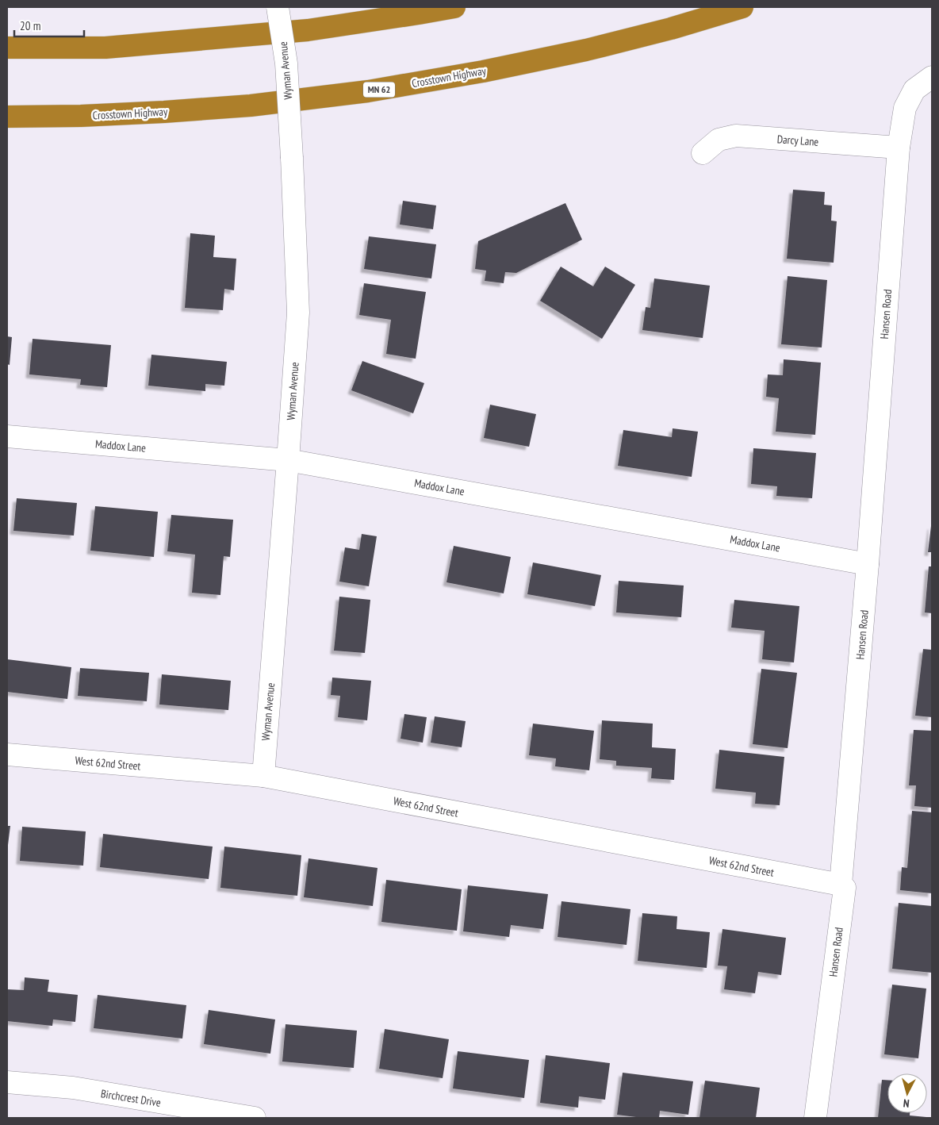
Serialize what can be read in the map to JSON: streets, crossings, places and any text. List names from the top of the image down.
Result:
{
  "streets": {
    "highway": ["Crosstown Highway", "MN 62"],
    "street": [
      "Wyman Avenue",
      "Darcy Lane",
      "Hansen Road",
      "Maddox Lane",
      "West 62nd Street",
      "Birchcrest Drive"
    ]
  },
  "crossings": [
    ["Wyman Avenue", "Maddox Lane"],
    ["Wyman Avenue", "West 62nd Street"],
    ["Darcy Lane", "Hansen Road"],
    ["Hansen Road", "Maddox Lane"],
    ["Hansen Road", "West 62nd Street"]
  ],
  "scale_bar": "20 m",
  "north": "bottom"
}
